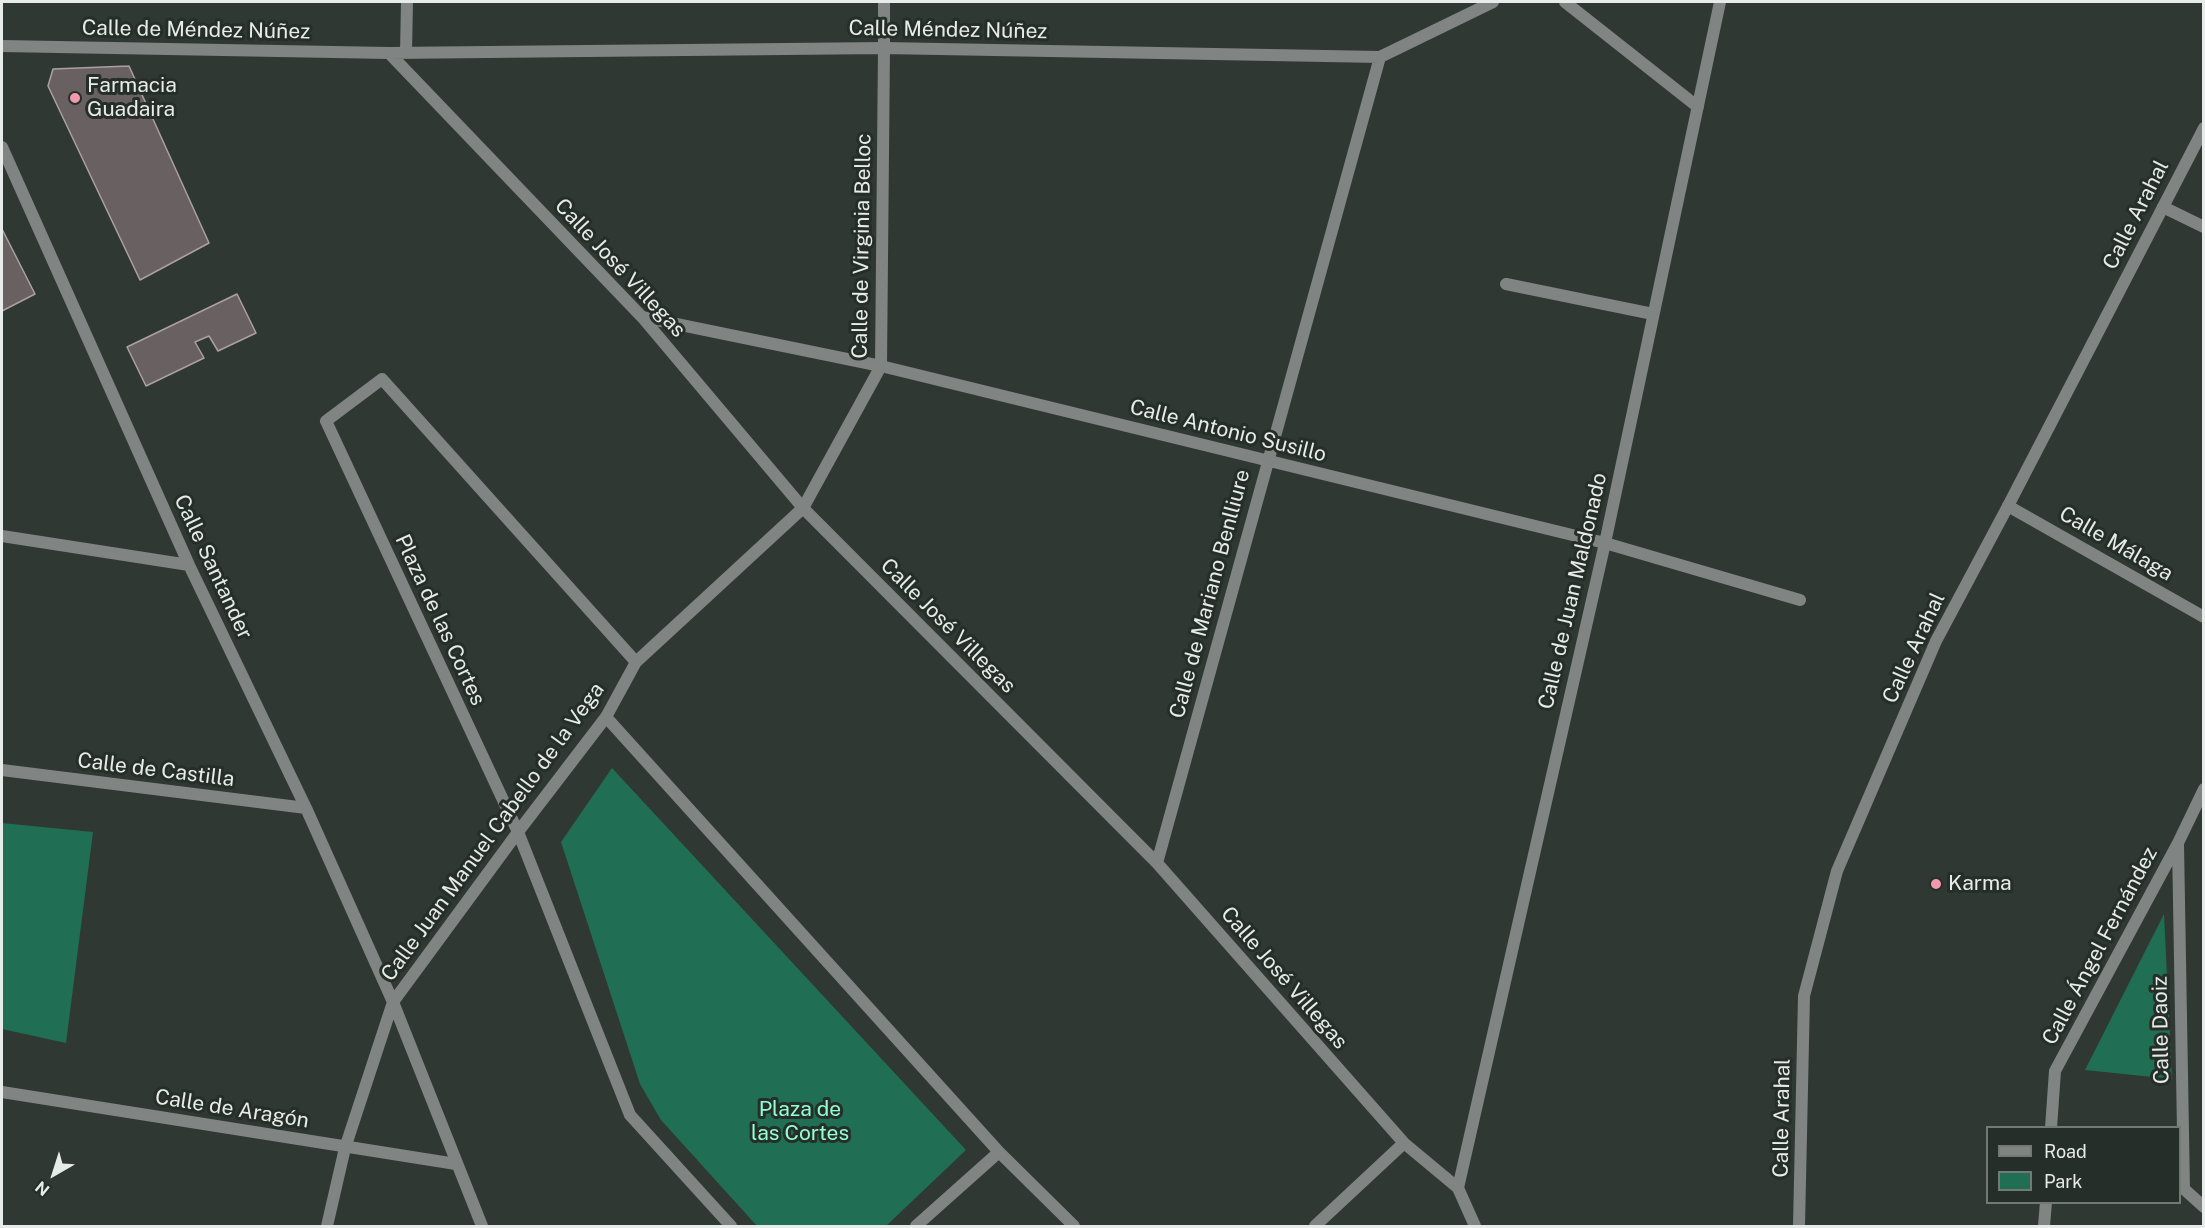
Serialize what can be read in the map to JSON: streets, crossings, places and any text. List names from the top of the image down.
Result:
{
  "streets": {
    "street": [
      "Calle de Méndez Núñez",
      "Calle Méndez Núñez",
      "Calle Arahal",
      "Calle de Virginia Belloc",
      "Calle José Villegas",
      "Calle Antonio Susillo",
      "Calle Málaga",
      "Calle Santander",
      "Calle de Juan Maldonado",
      "Calle de Mariano Benlliure",
      "Plaza de las Cortes",
      "Calle de Castilla",
      "Calle Juan Manuel Cabello de la Vega",
      "Calle Ángel Fernández",
      "Calle Daoiz",
      "Calle de Aragón"
    ]
  },
  "crossings": [
    ["Calle de Méndez Núñez", "Calle Méndez Núñez"],
    ["Calle de Méndez Núñez", "Calle José Villegas"],
    ["Calle Méndez Núñez", "Calle de Virginia Belloc"],
    ["Calle Méndez Núñez", "Calle José Villegas"],
    ["Calle Méndez Núñez", "Calle de Mariano Benlliure"],
    ["Calle Arahal", "Calle Málaga"],
    ["Calle de Virginia Belloc", "Calle José Villegas"],
    ["Calle de Virginia Belloc", "Calle Antonio Susillo"],
    ["Calle de Virginia Belloc", "Calle Juan Manuel Cabello de la Vega"],
    ["Calle José Villegas", "Calle Antonio Susillo"],
    ["Calle José Villegas", "Calle de Juan Maldonado"],
    ["Calle José Villegas", "Calle de Mariano Benlliure"],
    ["Calle José Villegas", "Calle Juan Manuel Cabello de la Vega"],
    ["Calle Antonio Susillo", "Calle de Juan Maldonado"],
    ["Calle Antonio Susillo", "Calle de Mariano Benlliure"],
    ["Calle Santander", "Calle de Castilla"],
    ["Calle Santander", "Calle Juan Manuel Cabello de la Vega"],
    ["Calle Santander", "Calle de Aragón"],
    ["Plaza de las Cortes", "Calle Juan Manuel Cabello de la Vega"],
    ["Calle Juan Manuel Cabello de la Vega", "Calle de Aragón"],
    ["Calle Ángel Fernández", "Calle Daoiz"]
  ],
  "parks": ["Plaza de las Cortes"],
  "places": ["Farmacia Guadaira", "Karma"],
  "legend": ["Road", "Park"],
  "north": "bottom left"
}
